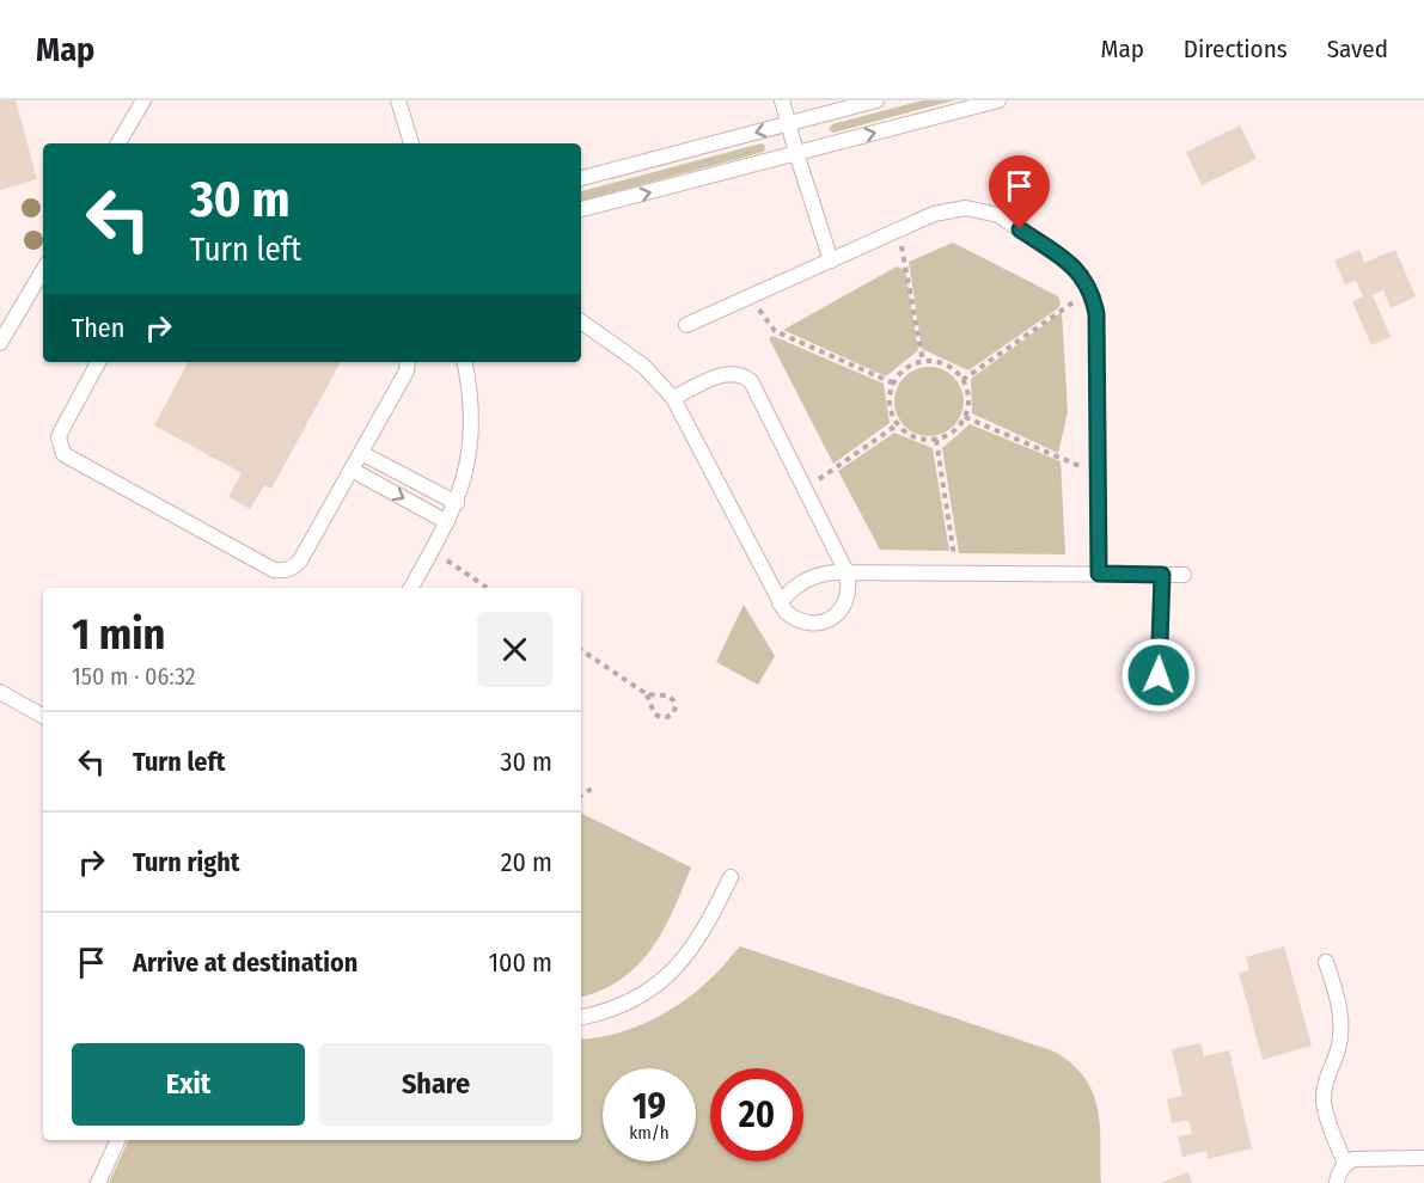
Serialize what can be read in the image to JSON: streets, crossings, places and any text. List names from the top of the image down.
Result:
{
  "page": {
    "header": "Map",
    "nav": ["Map", "Directions", "Saved"],
    "turn": ["30 m", "Turn left"],
    "then": "Then",
    "heading": ["1 min", "150 m · 06:32"],
    "list": [
      {
        "name": "Turn left",
        "value": "30 m"
      },
      {
        "name": "Turn right",
        "value": "20 m"
      },
      {
        "name": "Arrive at destination",
        "value": "100 m"
      }
    ],
    "buttons": ["Exit", "Share"],
    "speed": "19 km/h",
    "limit": "20"
  }
}
